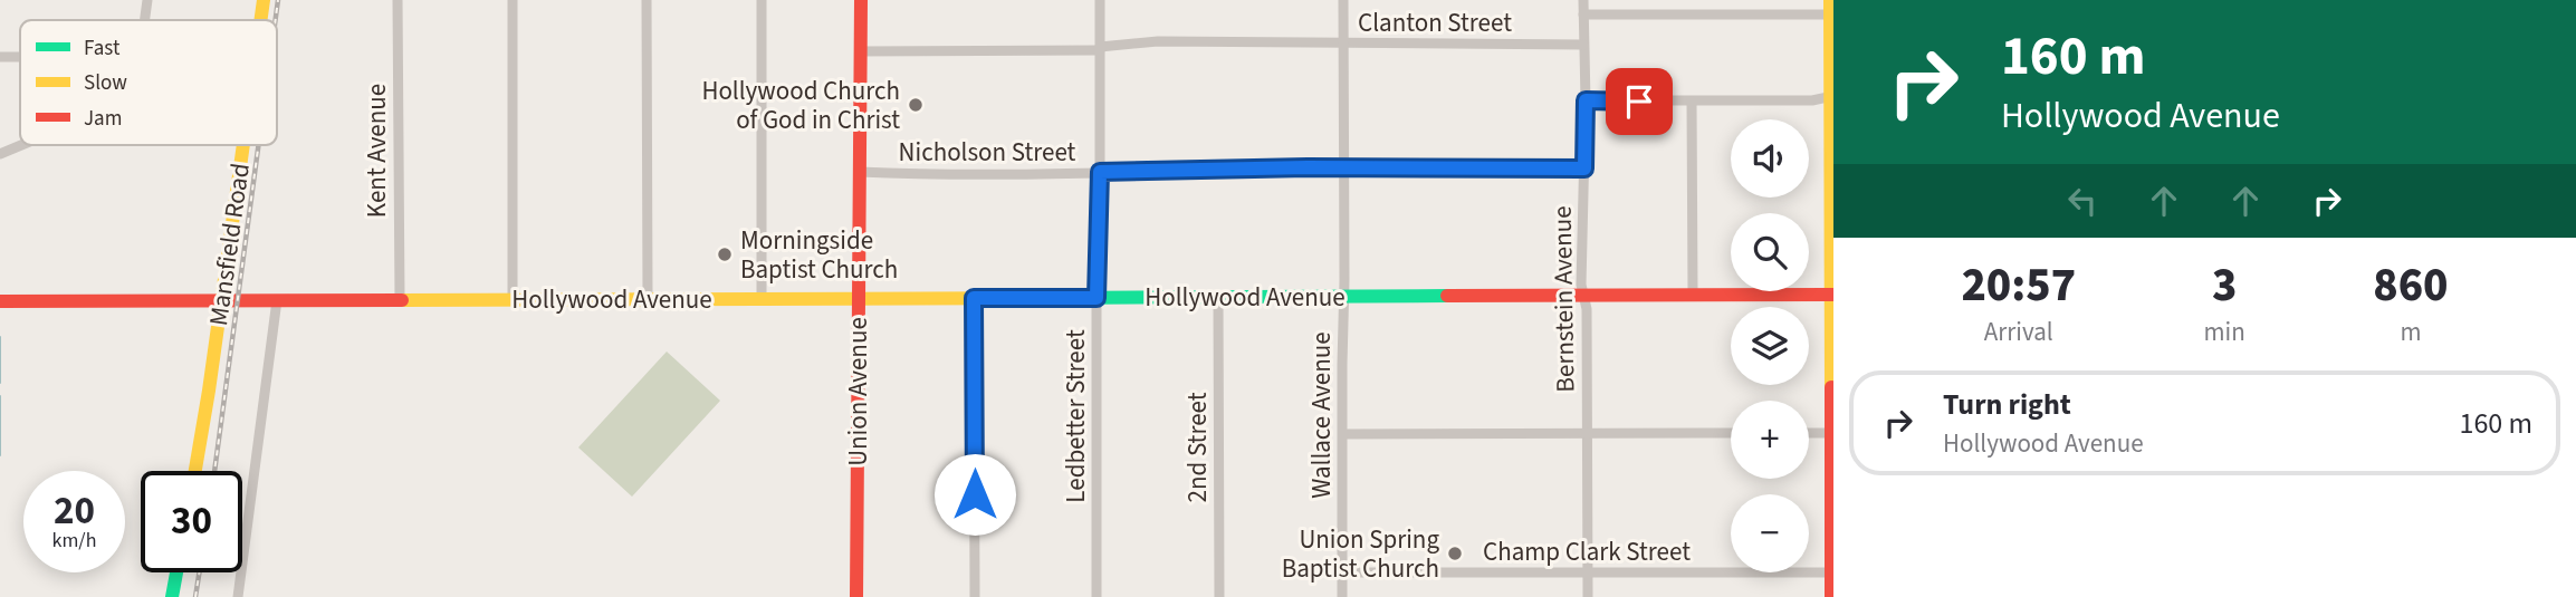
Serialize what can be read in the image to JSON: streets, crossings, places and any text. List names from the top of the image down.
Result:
{
  "streets": {
    "main road": ["Mansfield Road", "Hollywood Avenue", "Union Avenue"],
    "street": [
      "Clanton Street",
      "Kent Avenue",
      "Nicholson Street",
      "Bernstein Avenue",
      "Wallace Avenue",
      "Ledbetter Street",
      "2nd Street",
      "Champ Clark Street"
    ]
  },
  "crossings": [
    ["Clanton Street", "Bernstein Avenue"],
    ["Clanton Street", "Union Avenue"],
    ["Clanton Street", "Wallace Avenue"],
    ["Clanton Street", "Ledbetter Street"],
    ["Kent Avenue", "Hollywood Avenue"],
    ["Nicholson Street", "Bernstein Avenue"],
    ["Nicholson Street", "Union Avenue"],
    ["Nicholson Street", "Wallace Avenue"],
    ["Nicholson Street", "Ledbetter Street"],
    ["Mansfield Road", "Hollywood Avenue"],
    ["Hollywood Avenue", "Bernstein Avenue"],
    ["Hollywood Avenue", "Union Avenue"],
    ["Hollywood Avenue", "Wallace Avenue"],
    ["Hollywood Avenue", "Ledbetter Street"],
    ["Hollywood Avenue", "2nd Street"],
    ["Bernstein Avenue", "Champ Clark Street"],
    ["Wallace Avenue", "Champ Clark Street"]
  ],
  "places": ["Hollywood Church of God in Christ", "Morningside Baptist Church", "Union Spring Baptist Church"],
  "legend": ["Fast", "Slow", "Jam"],
  "page": {
    "turn": ["160 m", "Hollywood Avenue"],
    "map_buttons": ["+", "−"],
    "eta": [
      "20:57",
      "Arrival",
      "3",
      "min",
      "860",
      "m"
    ],
    "list": [
      {
        "name": "Turn right",
        "note": "Hollywood Avenue",
        "value": "160 m"
      }
    ],
    "speed": "20 km/h",
    "limit": "30"
  }
}
